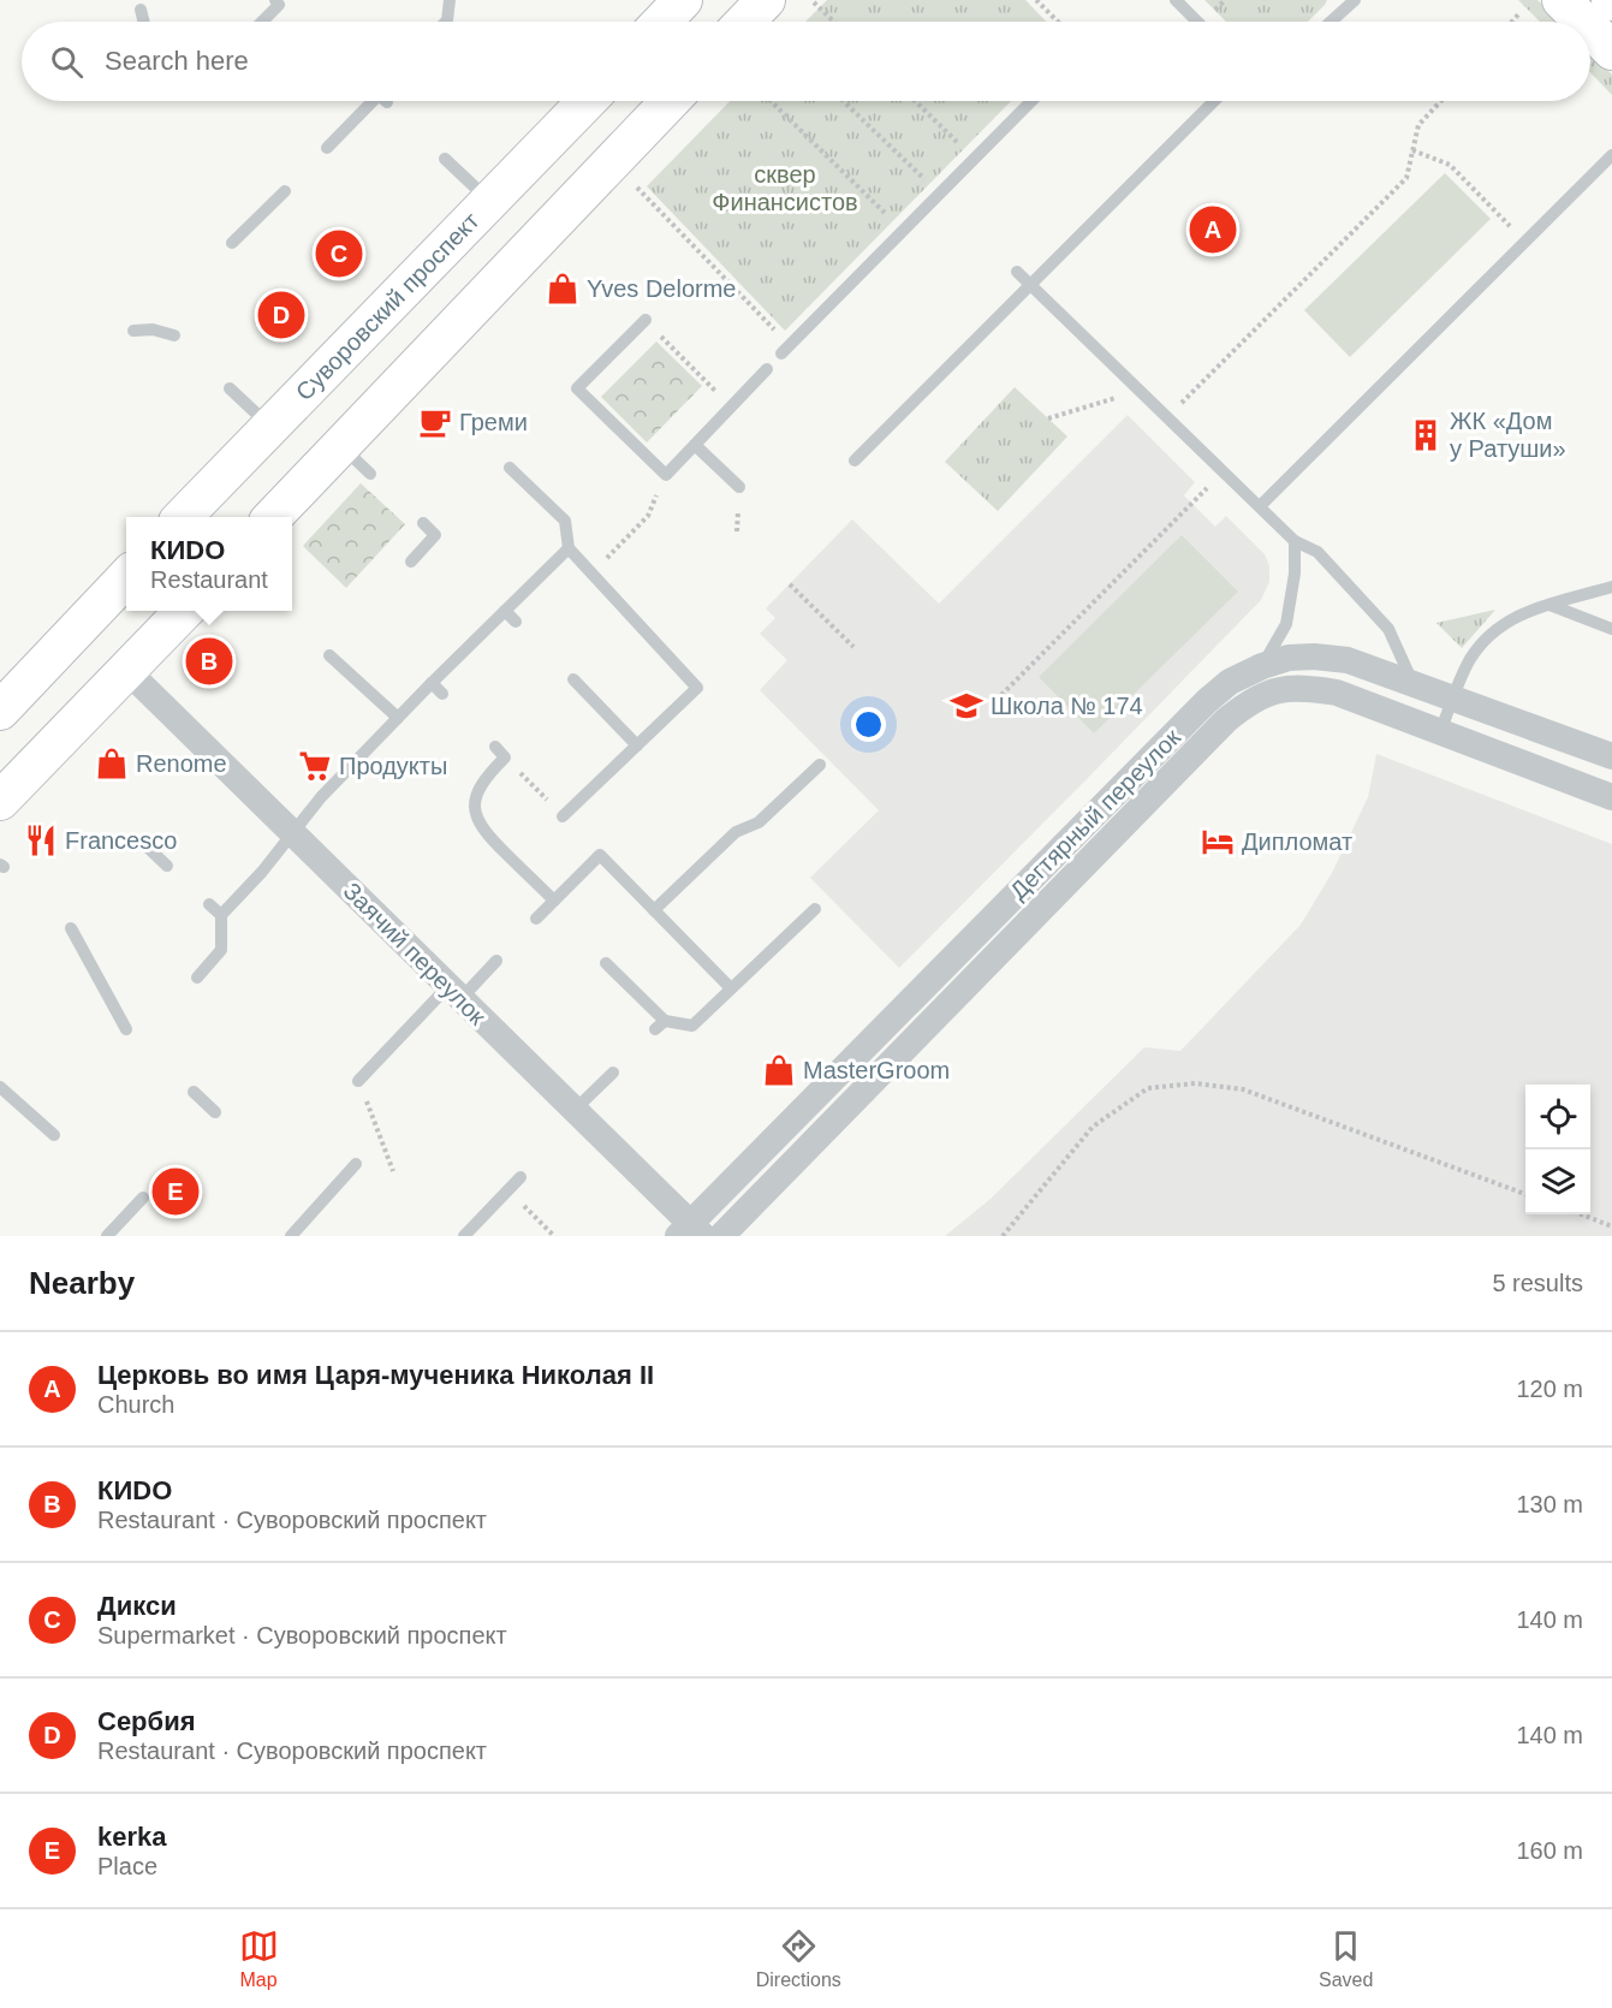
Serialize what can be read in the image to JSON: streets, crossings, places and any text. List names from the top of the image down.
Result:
{
  "streets": {
    "main road": ["Суворовский проспект"],
    "street": ["Дегтярный переулок", "Заячий переулок"]
  },
  "crossings": [
    ["Дегтярный переулок", "Заячий переулок"]
  ],
  "parks": ["сквер Финансистов"],
  "places": {
    "shop": ["Yves Delorme", "Renome", "MasterGroom"],
    "cafe": ["Греми"],
    "building": ["ЖК «Дом у Ратуши»"],
    "school or university": ["Школа № 174"],
    "supermarket": ["Продукты"],
    "restaurant": ["Francesco"],
    "hotel": ["Дипломат"]
  },
  "page": {
    "search": "Search here",
    "pins": [
      "A",
      "C",
      "D",
      "B",
      "E"
    ],
    "popup": ["КИDO", "Restaurant"],
    "heading": ["Nearby", "5 results"],
    "list": [
      {
        "mark": "A",
        "name": "Церковь во имя Царя-мученика Николая II",
        "note": "Church",
        "value": "120 m"
      },
      {
        "mark": "B",
        "name": "КИDO",
        "note": "Restaurant · Суворовский проспект",
        "value": "130 m"
      },
      {
        "mark": "C",
        "name": "Дикси",
        "note": "Supermarket · Суворовский проспект",
        "value": "140 m"
      },
      {
        "mark": "D",
        "name": "Сербия",
        "note": "Restaurant · Суворовский проспект",
        "value": "140 m"
      },
      {
        "mark": "E",
        "name": "kerka",
        "note": "Place",
        "value": "160 m"
      }
    ],
    "nav": ["Map", "Directions", "Saved"]
  }
}
